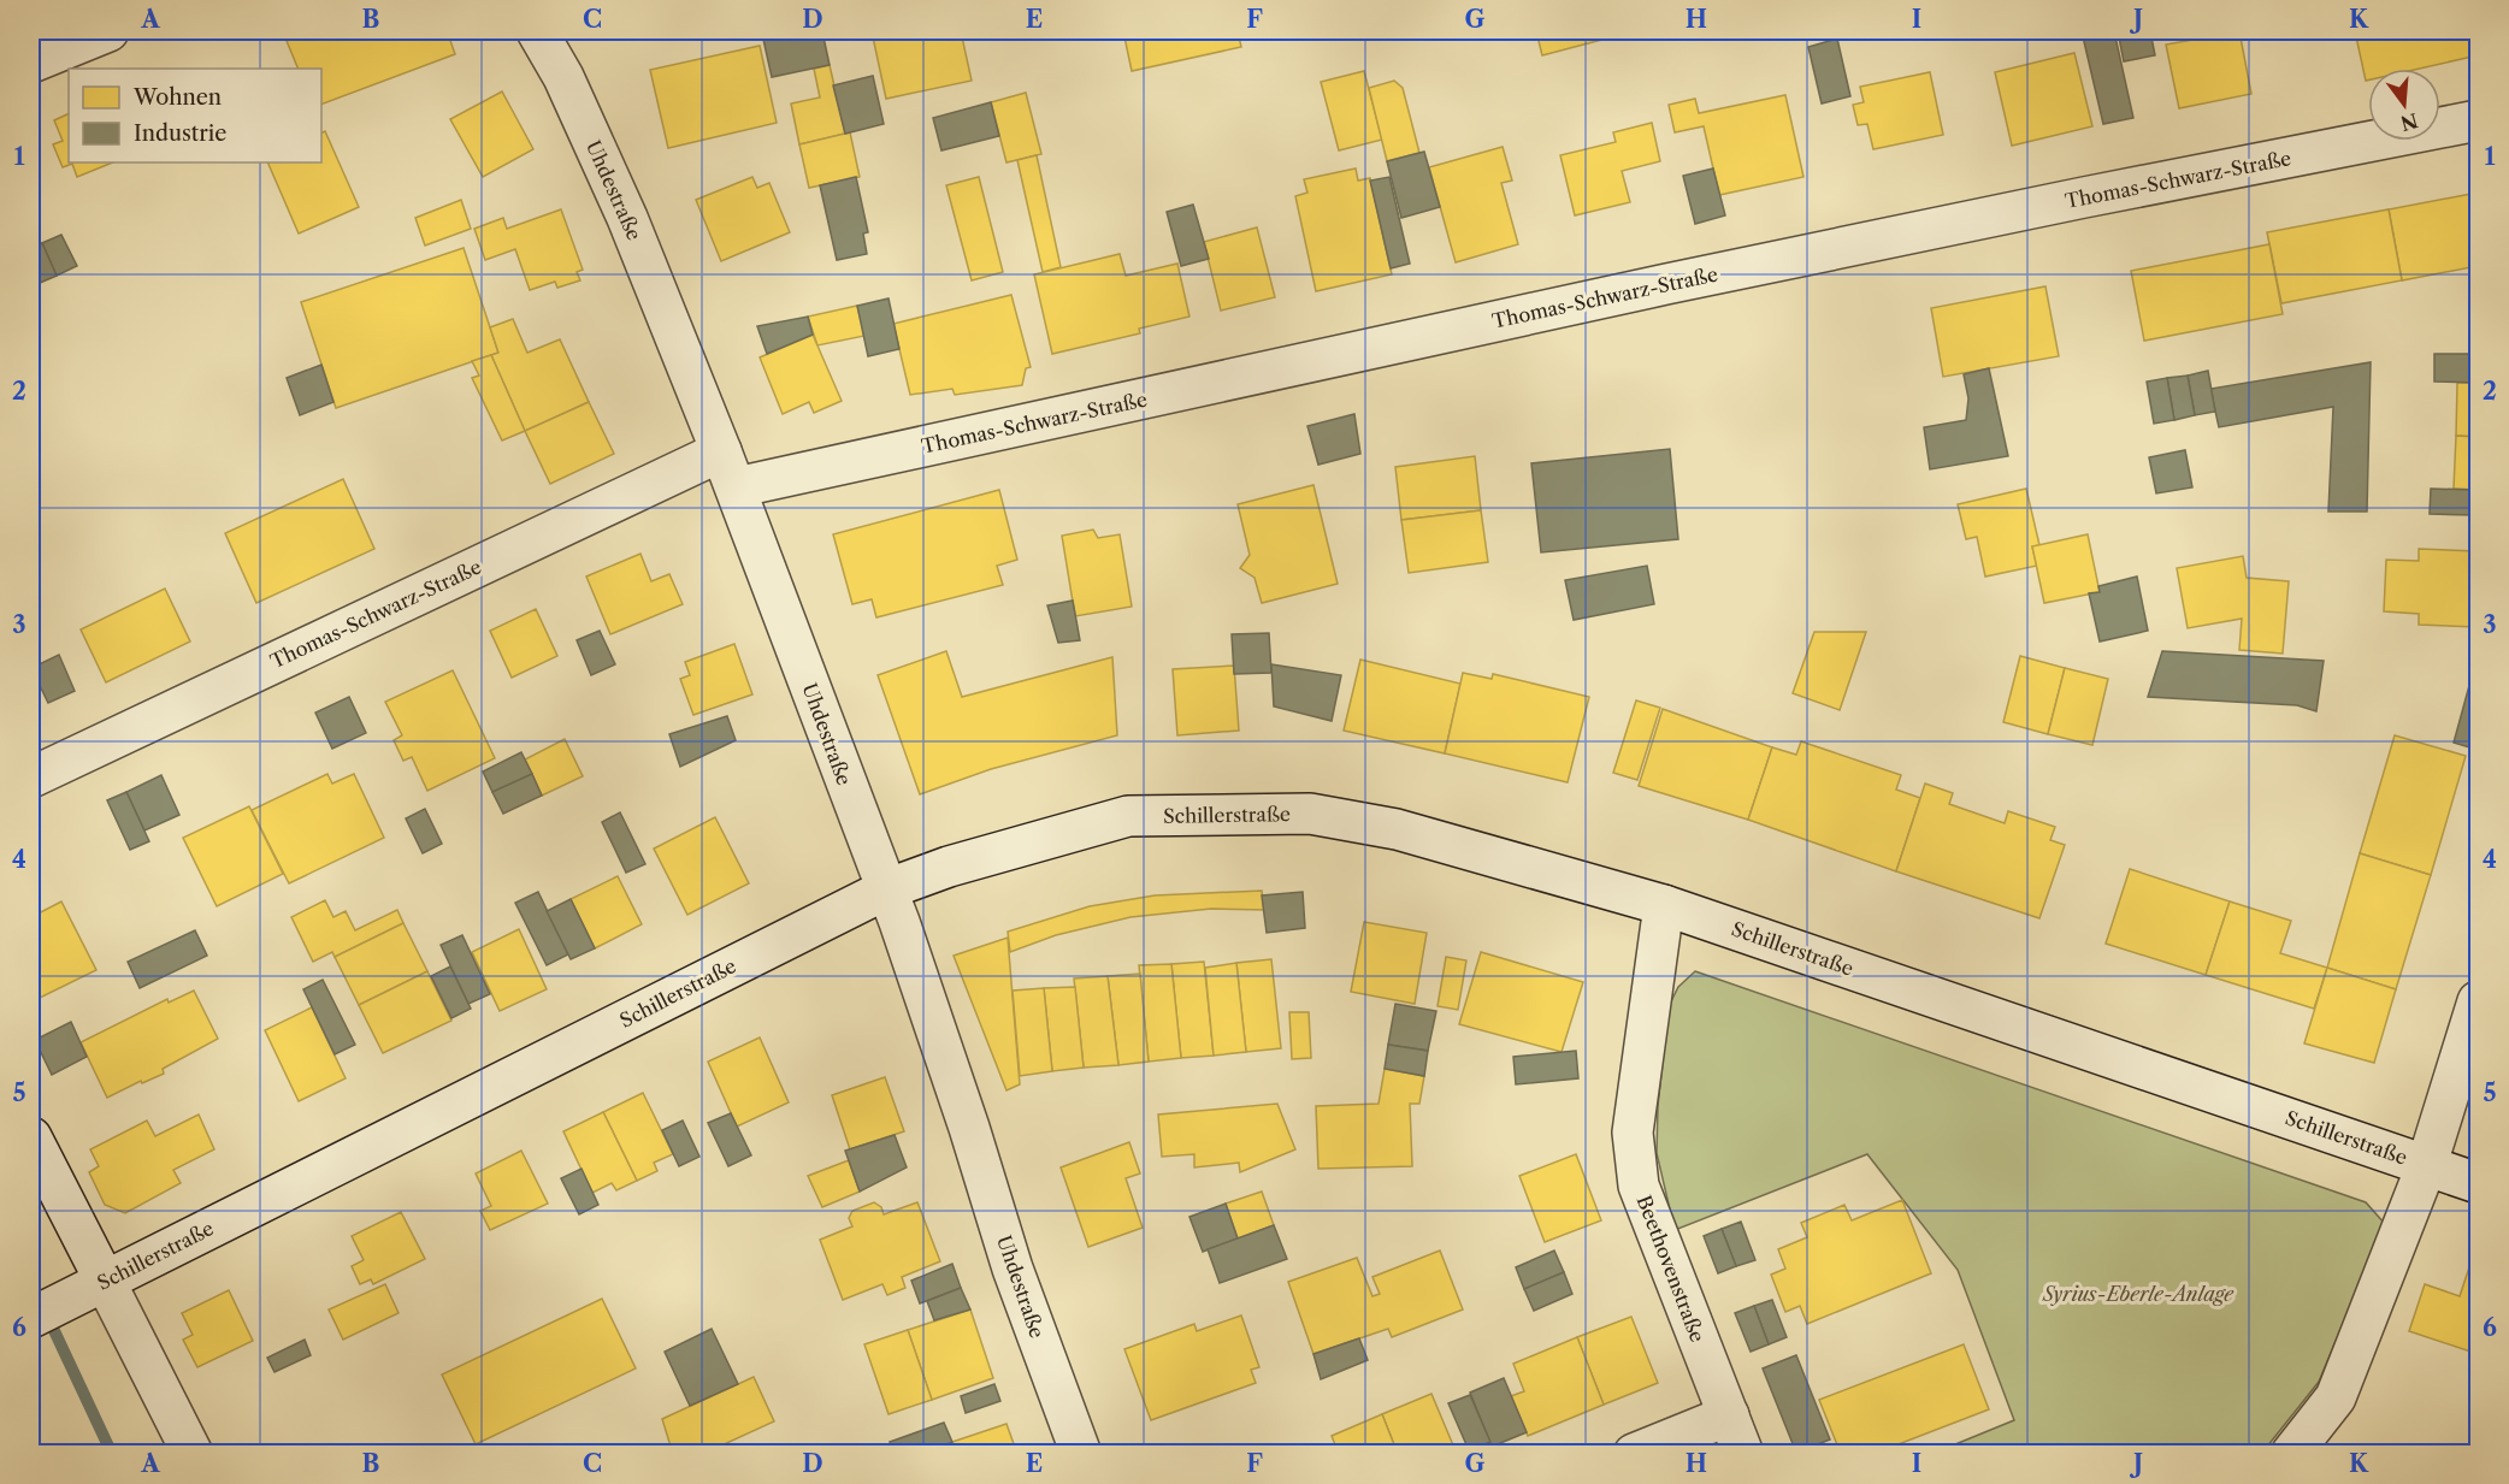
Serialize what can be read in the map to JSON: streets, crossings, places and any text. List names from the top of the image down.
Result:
{
  "streets": {
    "street": [
      "Thomas-Schwarz-Straße",
      "Uhdestraße",
      "Schillerstraße",
      "Beethovenstraße"
    ]
  },
  "crossings": [
    ["Thomas-Schwarz-Straße", "Uhdestraße"],
    ["Uhdestraße", "Schillerstraße"],
    ["Schillerstraße", "Beethovenstraße"]
  ],
  "parks": ["Syrius-Eberle-Anlage"],
  "legend": ["Wohnen", "Industrie"],
  "north": "bottom",
  "grid": {
    "columns": [
      "A",
      "B",
      "C",
      "D",
      "E",
      "F",
      "G",
      "H",
      "I",
      "J",
      "K"
    ],
    "rows": [
      "1",
      "2",
      "3",
      "4",
      "5",
      "6"
    ]
  }
}
